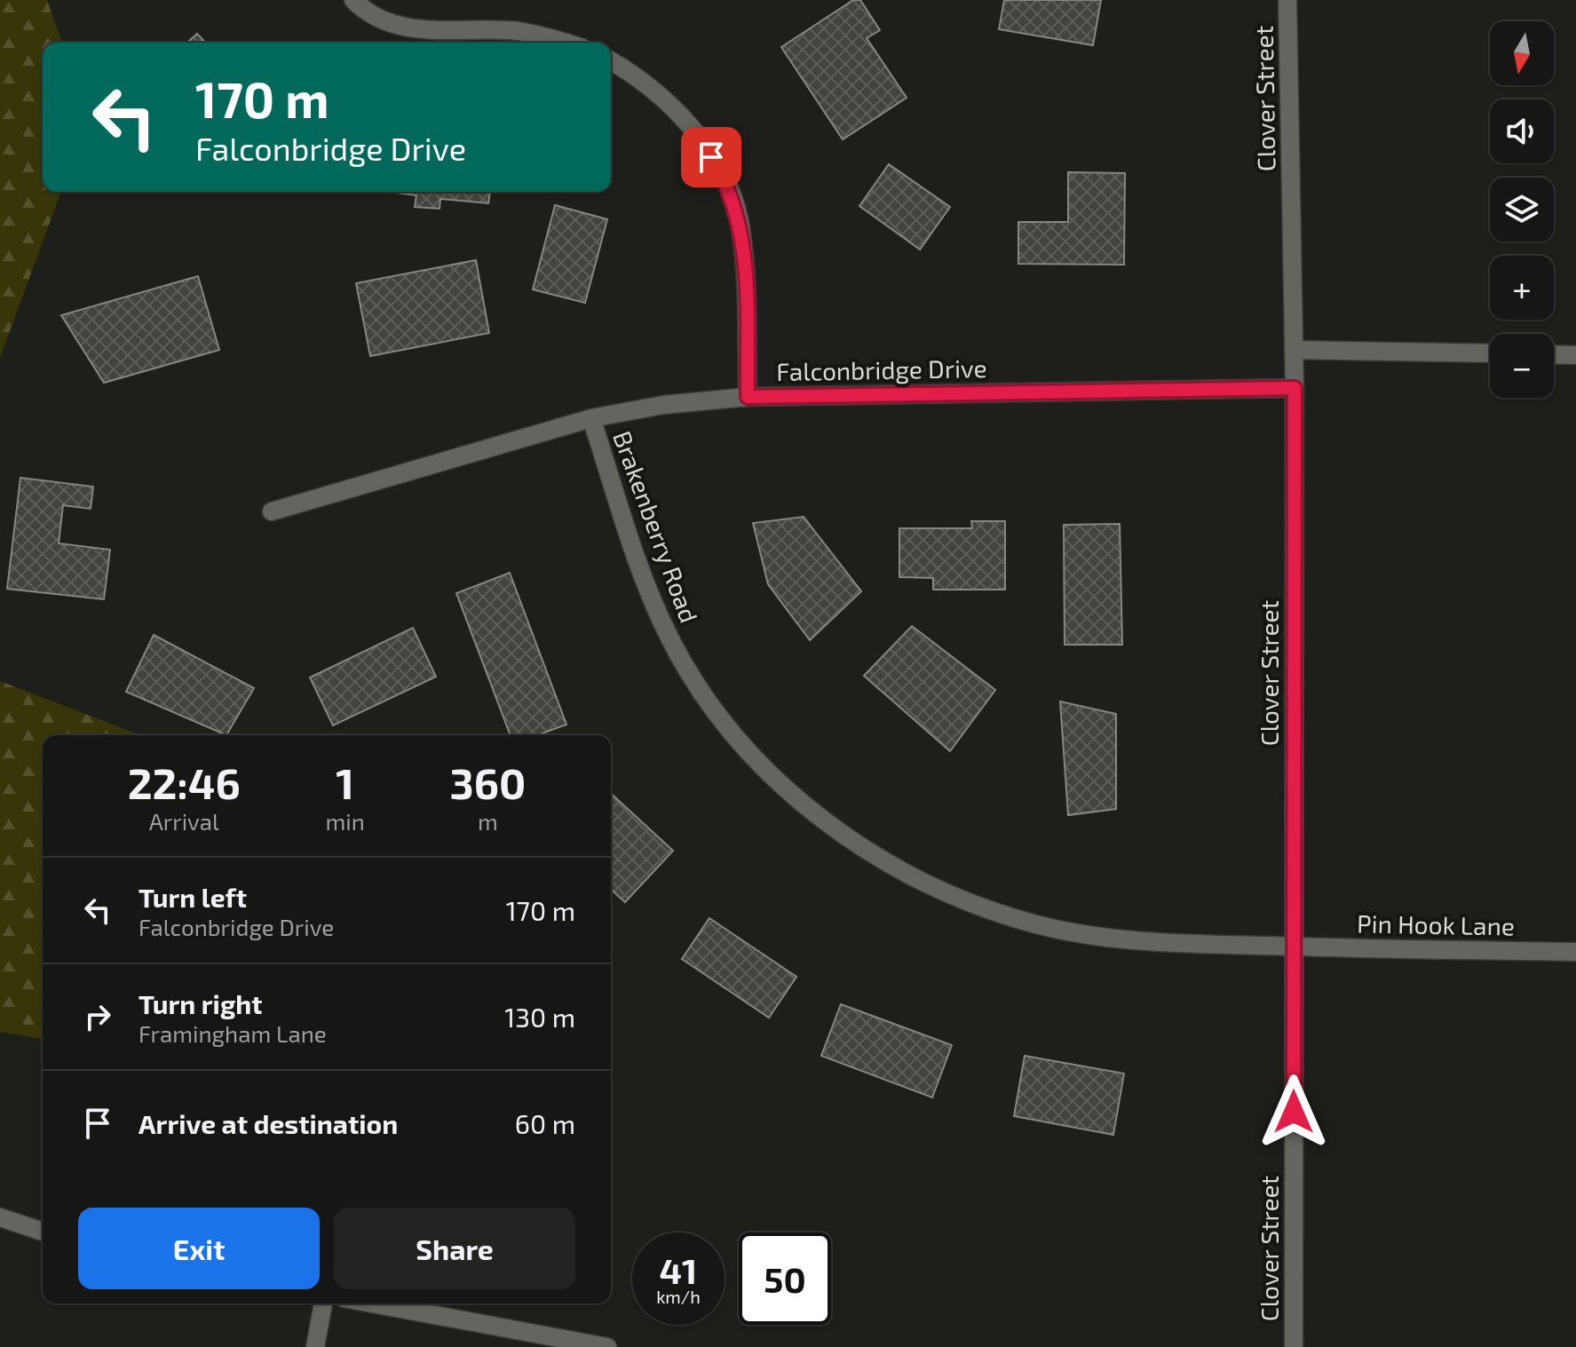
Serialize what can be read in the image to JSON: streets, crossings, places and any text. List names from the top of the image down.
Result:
{
  "streets": {
    "street": [
      "Clover Street",
      "Falconbridge Drive",
      "Brakenberry Road",
      "Pin Hook Lane"
    ]
  },
  "crossings": [
    ["Clover Street", "Falconbridge Drive"],
    ["Clover Street", "Brakenberry Road"],
    ["Clover Street", "Pin Hook Lane"],
    ["Falconbridge Drive", "Brakenberry Road"],
    ["Brakenberry Road", "Pin Hook Lane"]
  ],
  "north": "bottom",
  "page": {
    "map_buttons": ["+", "−"],
    "turn": ["170 m", "Falconbridge Drive"],
    "eta": [
      "22:46",
      "Arrival",
      "1",
      "min",
      "360",
      "m"
    ],
    "list": [
      {
        "name": "Turn left",
        "note": "Falconbridge Drive",
        "value": "170 m"
      },
      {
        "name": "Turn right",
        "note": "Framingham Lane",
        "value": "130 m"
      },
      {
        "name": "Arrive at destination",
        "value": "60 m"
      }
    ],
    "buttons": ["Exit", "Share"],
    "speed": "41 km/h",
    "limit": "50"
  }
}
